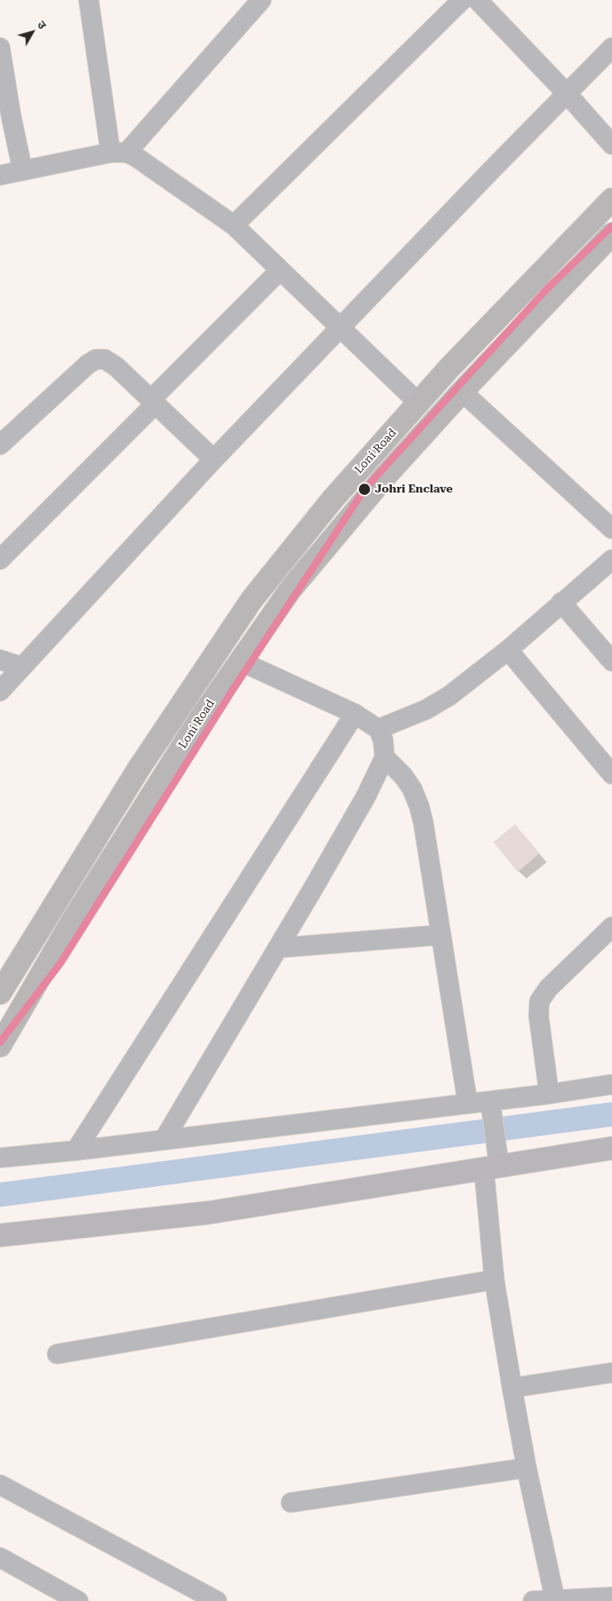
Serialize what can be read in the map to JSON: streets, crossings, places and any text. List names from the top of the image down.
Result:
{
  "streets": {
    "highway": ["Loni Road"]
  },
  "places": ["Johri Enclave"],
  "north": "top right"
}
